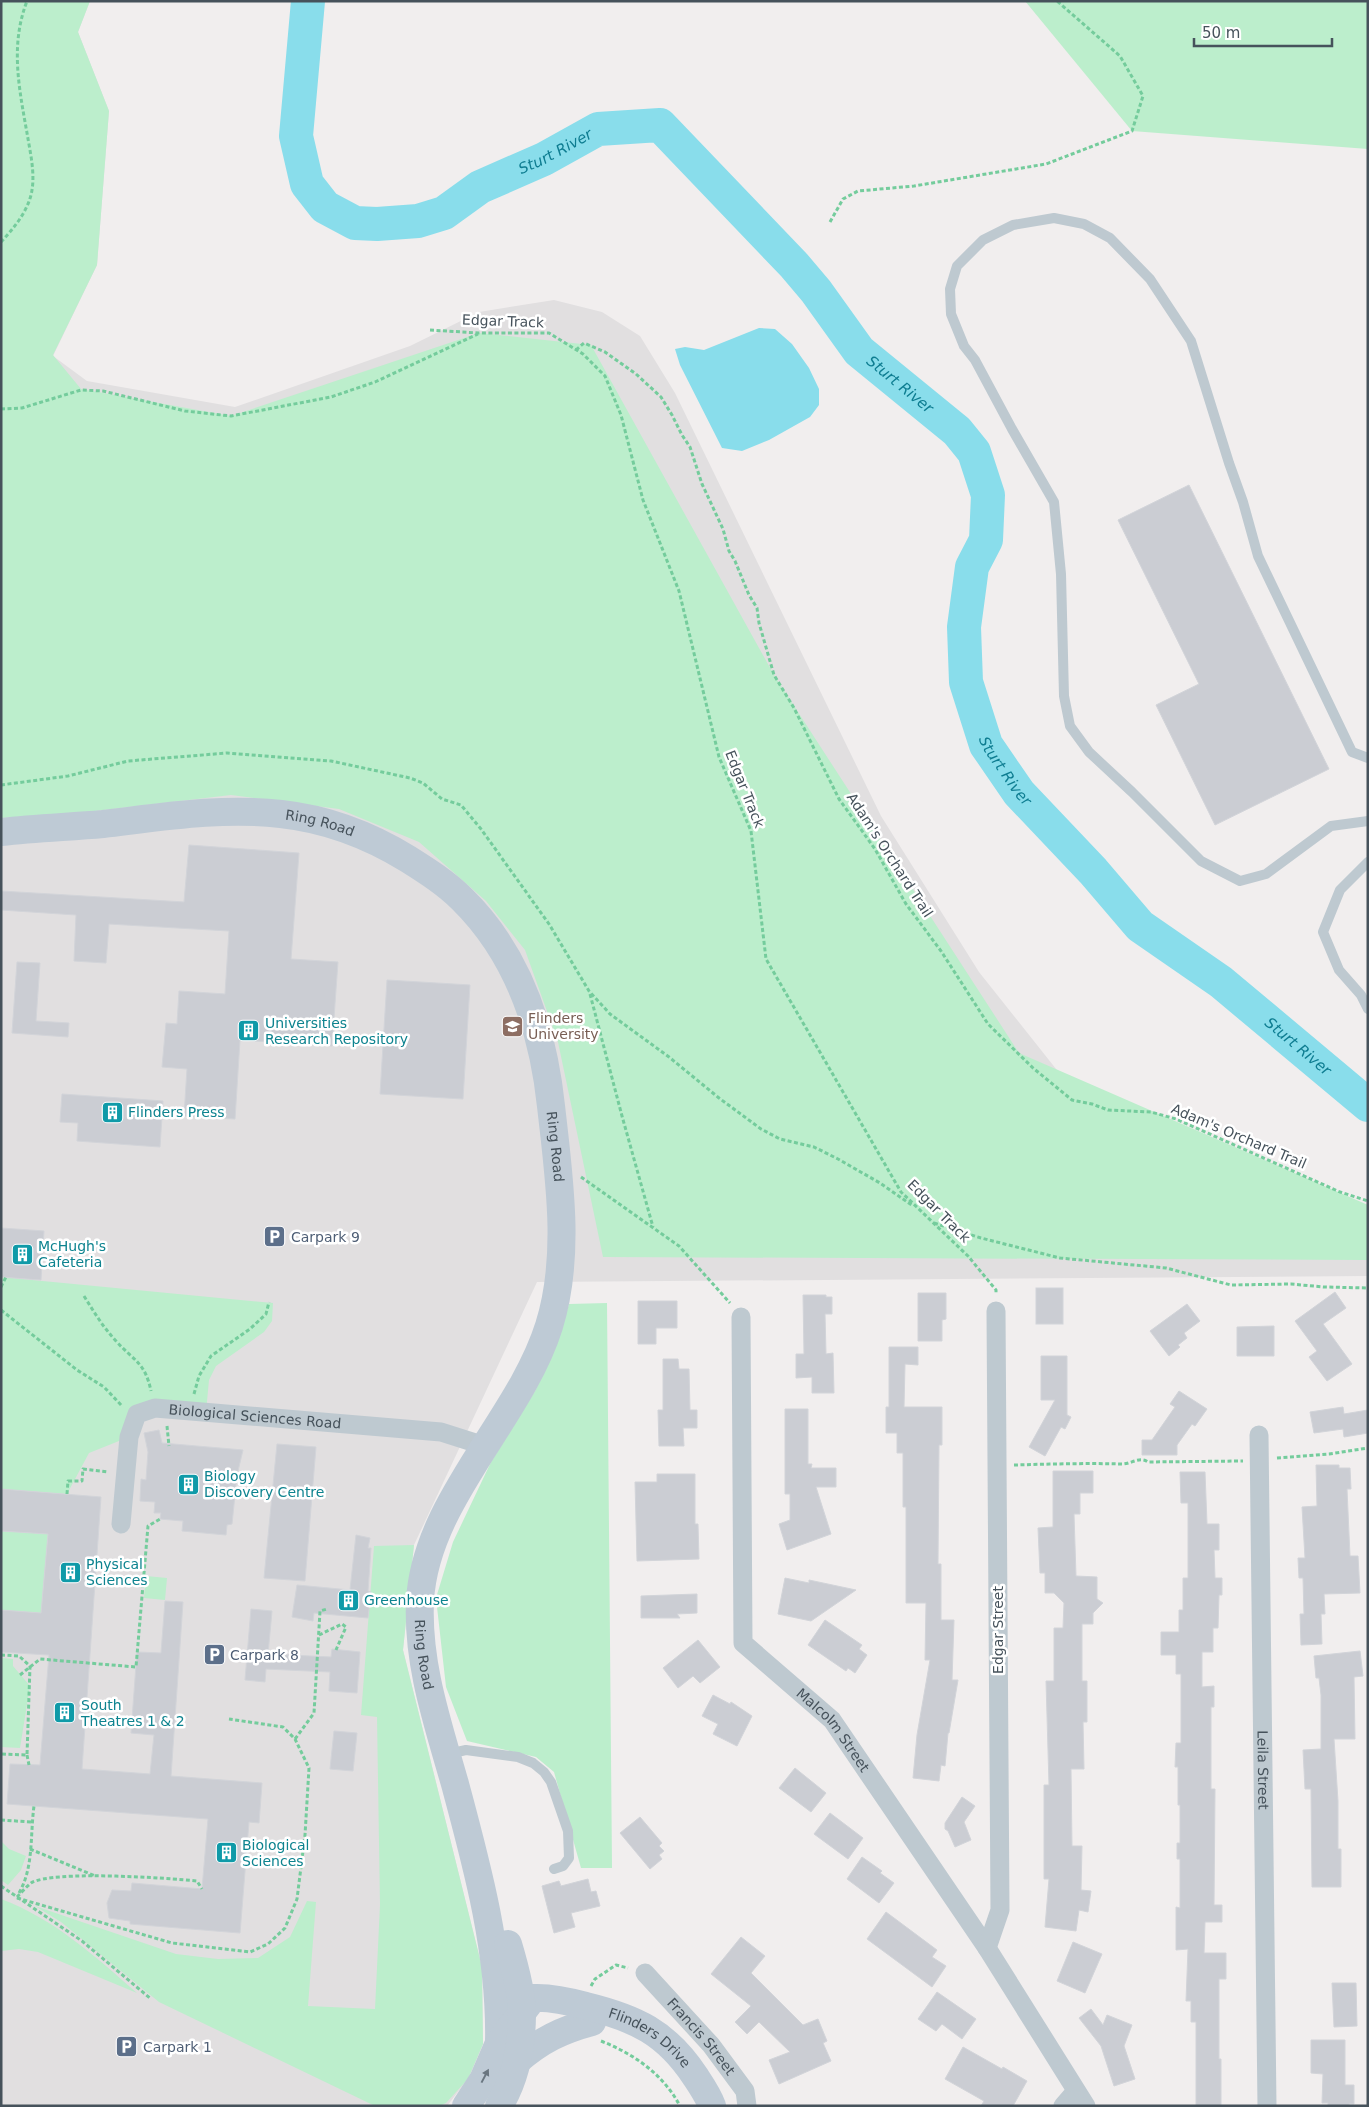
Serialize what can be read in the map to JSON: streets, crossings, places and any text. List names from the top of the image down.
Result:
{
  "streets": {
    "street": [
      "Ring Road",
      "Biological Sciences Road",
      "Edgar Street",
      "Malcolm Street",
      "Leila Street",
      "Francis Street",
      "Flinders Drive"
    ],
    "path": ["Edgar Track", "Adam's Orchard Trail"]
  },
  "crossings": [
    ["Edgar Track", "Adam's Orchard Trail"],
    ["Edgar Track", "Edgar Street"],
    ["Ring Road", "Biological Sciences Road"],
    ["Ring Road", "Flinders Drive"],
    ["Edgar Street", "Malcolm Street"]
  ],
  "water": ["Sturt River"],
  "places": {
    "school or university": ["Flinders University"],
    "building": [
      "Universities Research Repository",
      "Flinders Press",
      "McHugh's Cafeteria",
      "Biology Discovery Centre",
      "Physical Sciences",
      "Greenhouse",
      "South Theatres 1 & 2",
      "Biological Sciences"
    ],
    "parking": ["Carpark 9", "Carpark 8", "Carpark 1"]
  },
  "scale_bar": "50 m"
}
